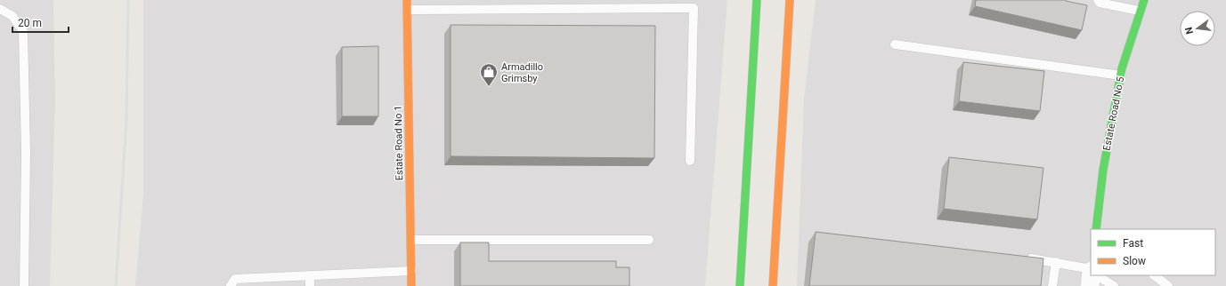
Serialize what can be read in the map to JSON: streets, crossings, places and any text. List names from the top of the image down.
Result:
{
  "streets": {
    "main road": ["Estate Road No 5", "Estate Road No 1"]
  },
  "places": {
    "shop": ["Armadillo Grimsby"]
  },
  "legend": ["Fast", "Slow"],
  "scale_bar": "20 m",
  "north": "left"
}
